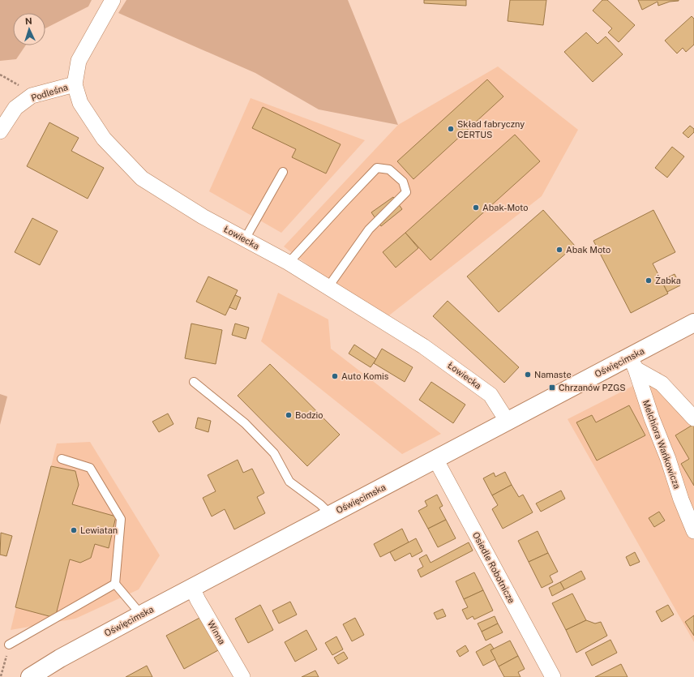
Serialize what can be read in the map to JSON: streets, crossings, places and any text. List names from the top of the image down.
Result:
{
  "streets": {
    "street": [
      "Podleśna",
      "Łowiecka",
      "Oświęcimska",
      "Melchiora Wańkowicza",
      "Osiedle Robotnicze",
      "Winna"
    ]
  },
  "crossings": [
    ["Podleśna", "Łowiecka"],
    ["Łowiecka", "Oświęcimska"],
    ["Oświęcimska", "Melchiora Wańkowicza"],
    ["Oświęcimska", "Osiedle Robotnicze"],
    ["Oświęcimska", "Winna"]
  ],
  "places": {
    "other": [
      "Skład fabryczny CERTUS",
      "Abak-Moto",
      "Abak Moto",
      "Żabka",
      "Namaste",
      "Auto Komis",
      "Bodzio",
      "Lewiatan"
    ],
    "transit": ["Chrzanów PZGS"]
  },
  "north": "top"
}
